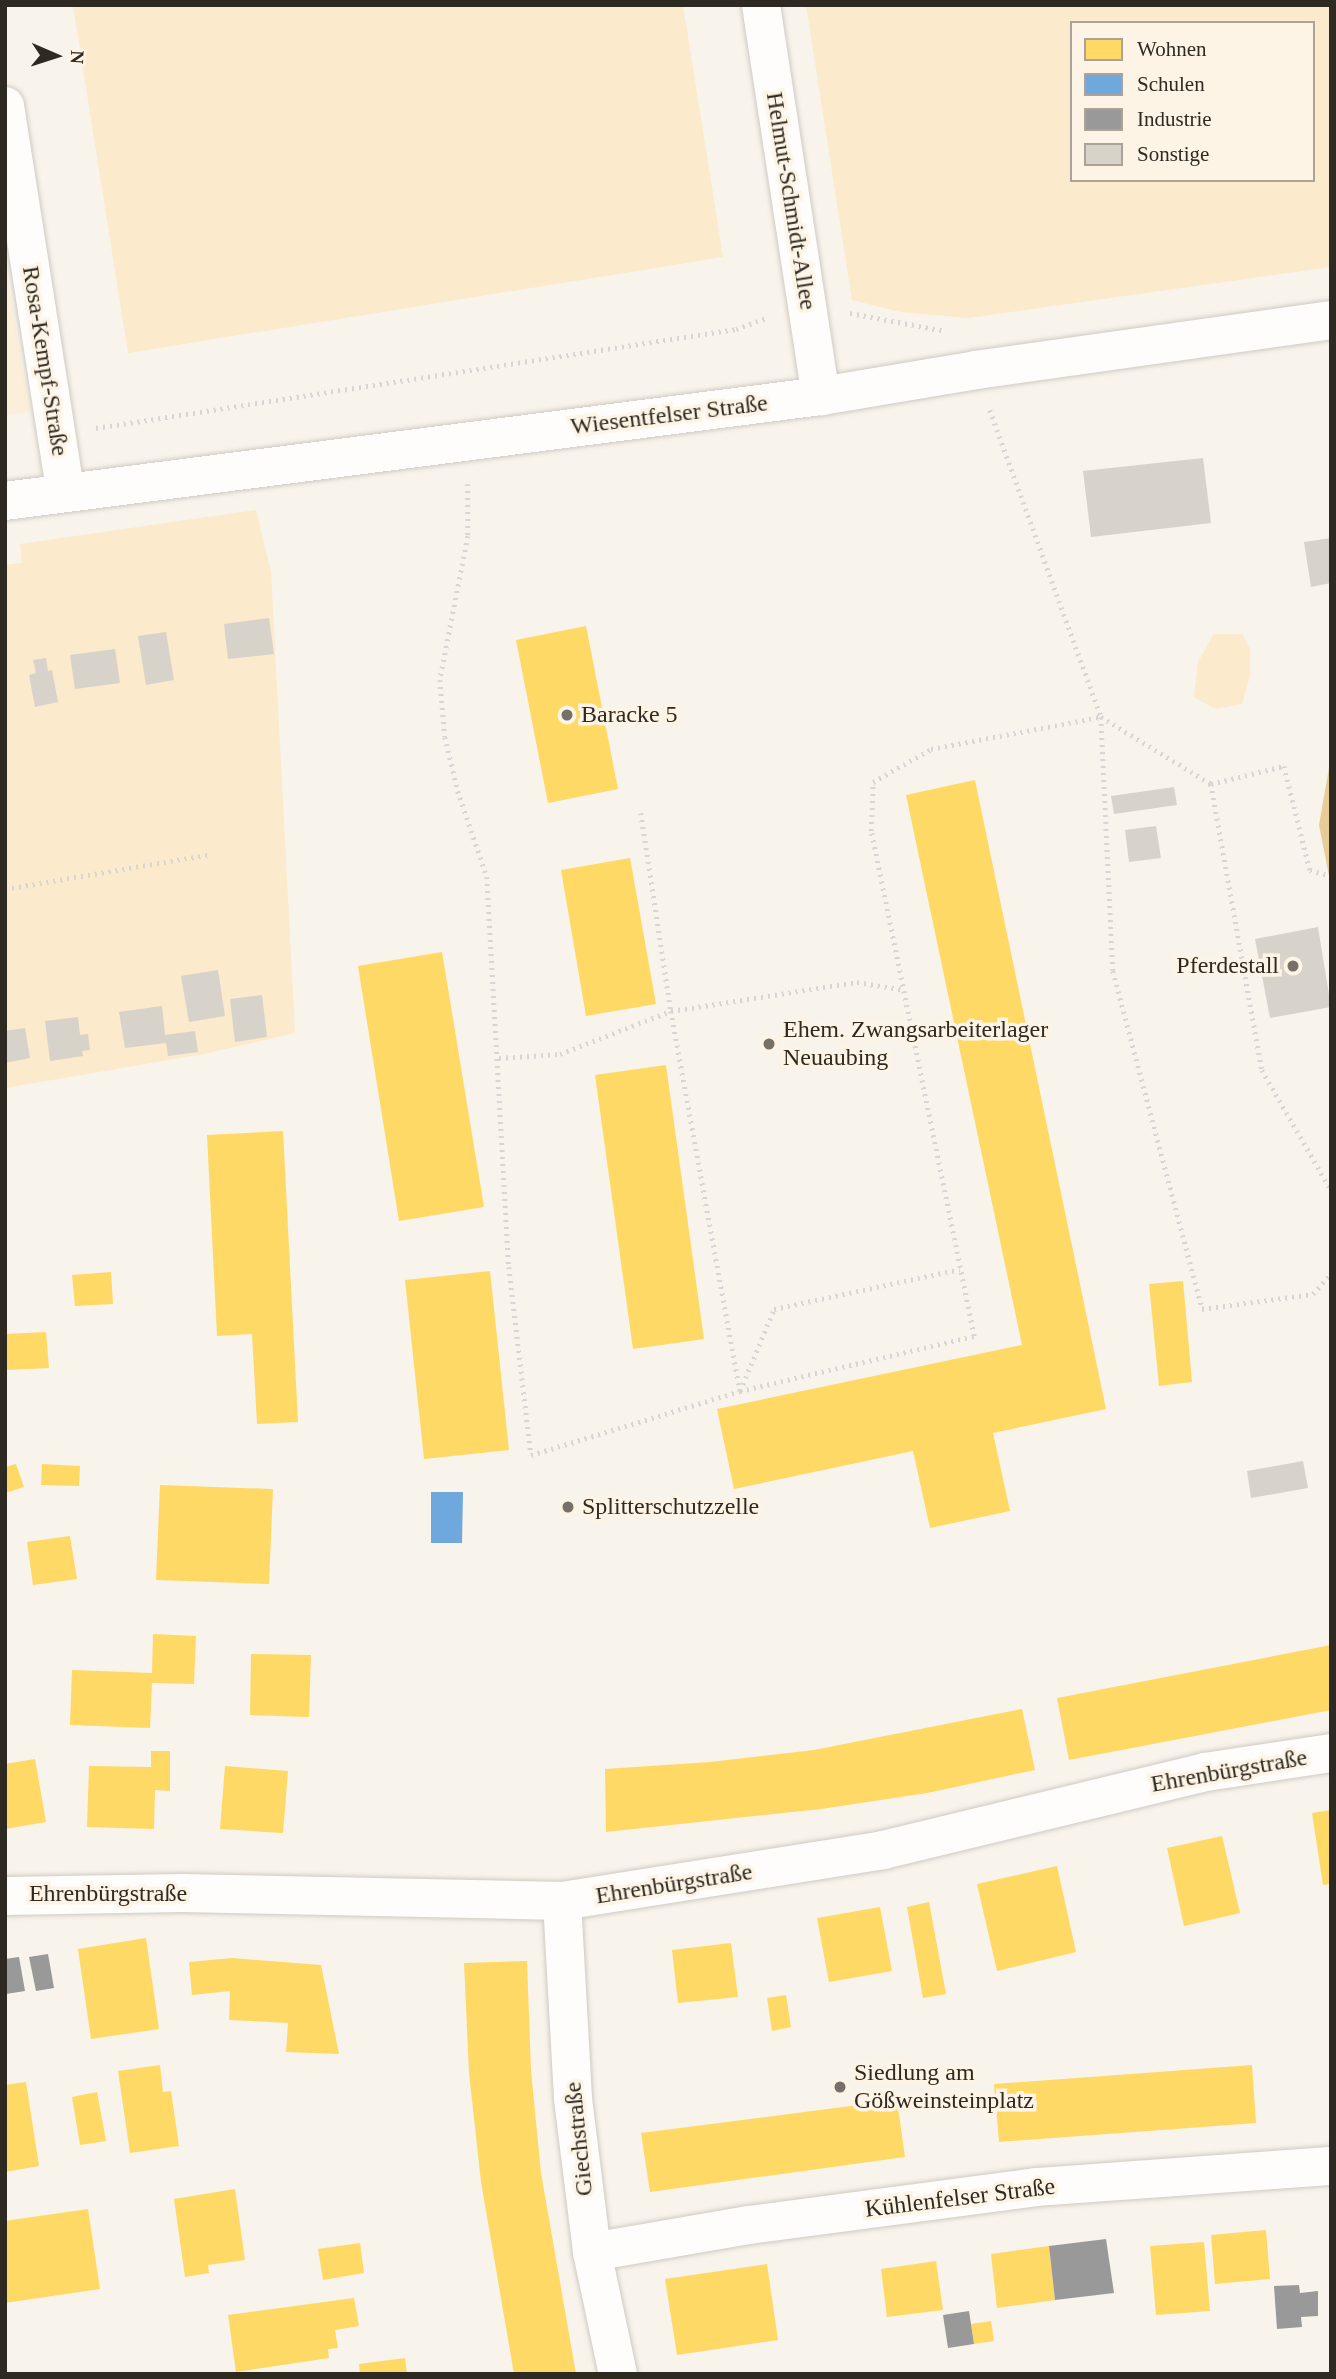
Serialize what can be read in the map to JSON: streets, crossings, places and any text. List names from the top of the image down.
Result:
{
  "streets": {
    "street": [
      "Helmut-Schmidt-Allee",
      "Rosa-Kempf-Straße",
      "Wiesentfelser Straße",
      "Ehrenbürgstraße",
      "Giechstraße",
      "Kühlenfelser Straße"
    ]
  },
  "crossings": [
    ["Helmut-Schmidt-Allee", "Wiesentfelser Straße"],
    ["Rosa-Kempf-Straße", "Wiesentfelser Straße"],
    ["Ehrenbürgstraße", "Giechstraße"],
    ["Giechstraße", "Kühlenfelser Straße"]
  ],
  "places": [
    "Baracke 5",
    "Pferdestall",
    "Ehem. Zwangsarbeiterlager Neuaubing",
    "Splitterschutzzelle",
    "Siedlung am Gößweinsteinplatz"
  ],
  "legend": [
    "Wohnen",
    "Schulen",
    "Industrie",
    "Sonstige"
  ],
  "north": "right"
}
